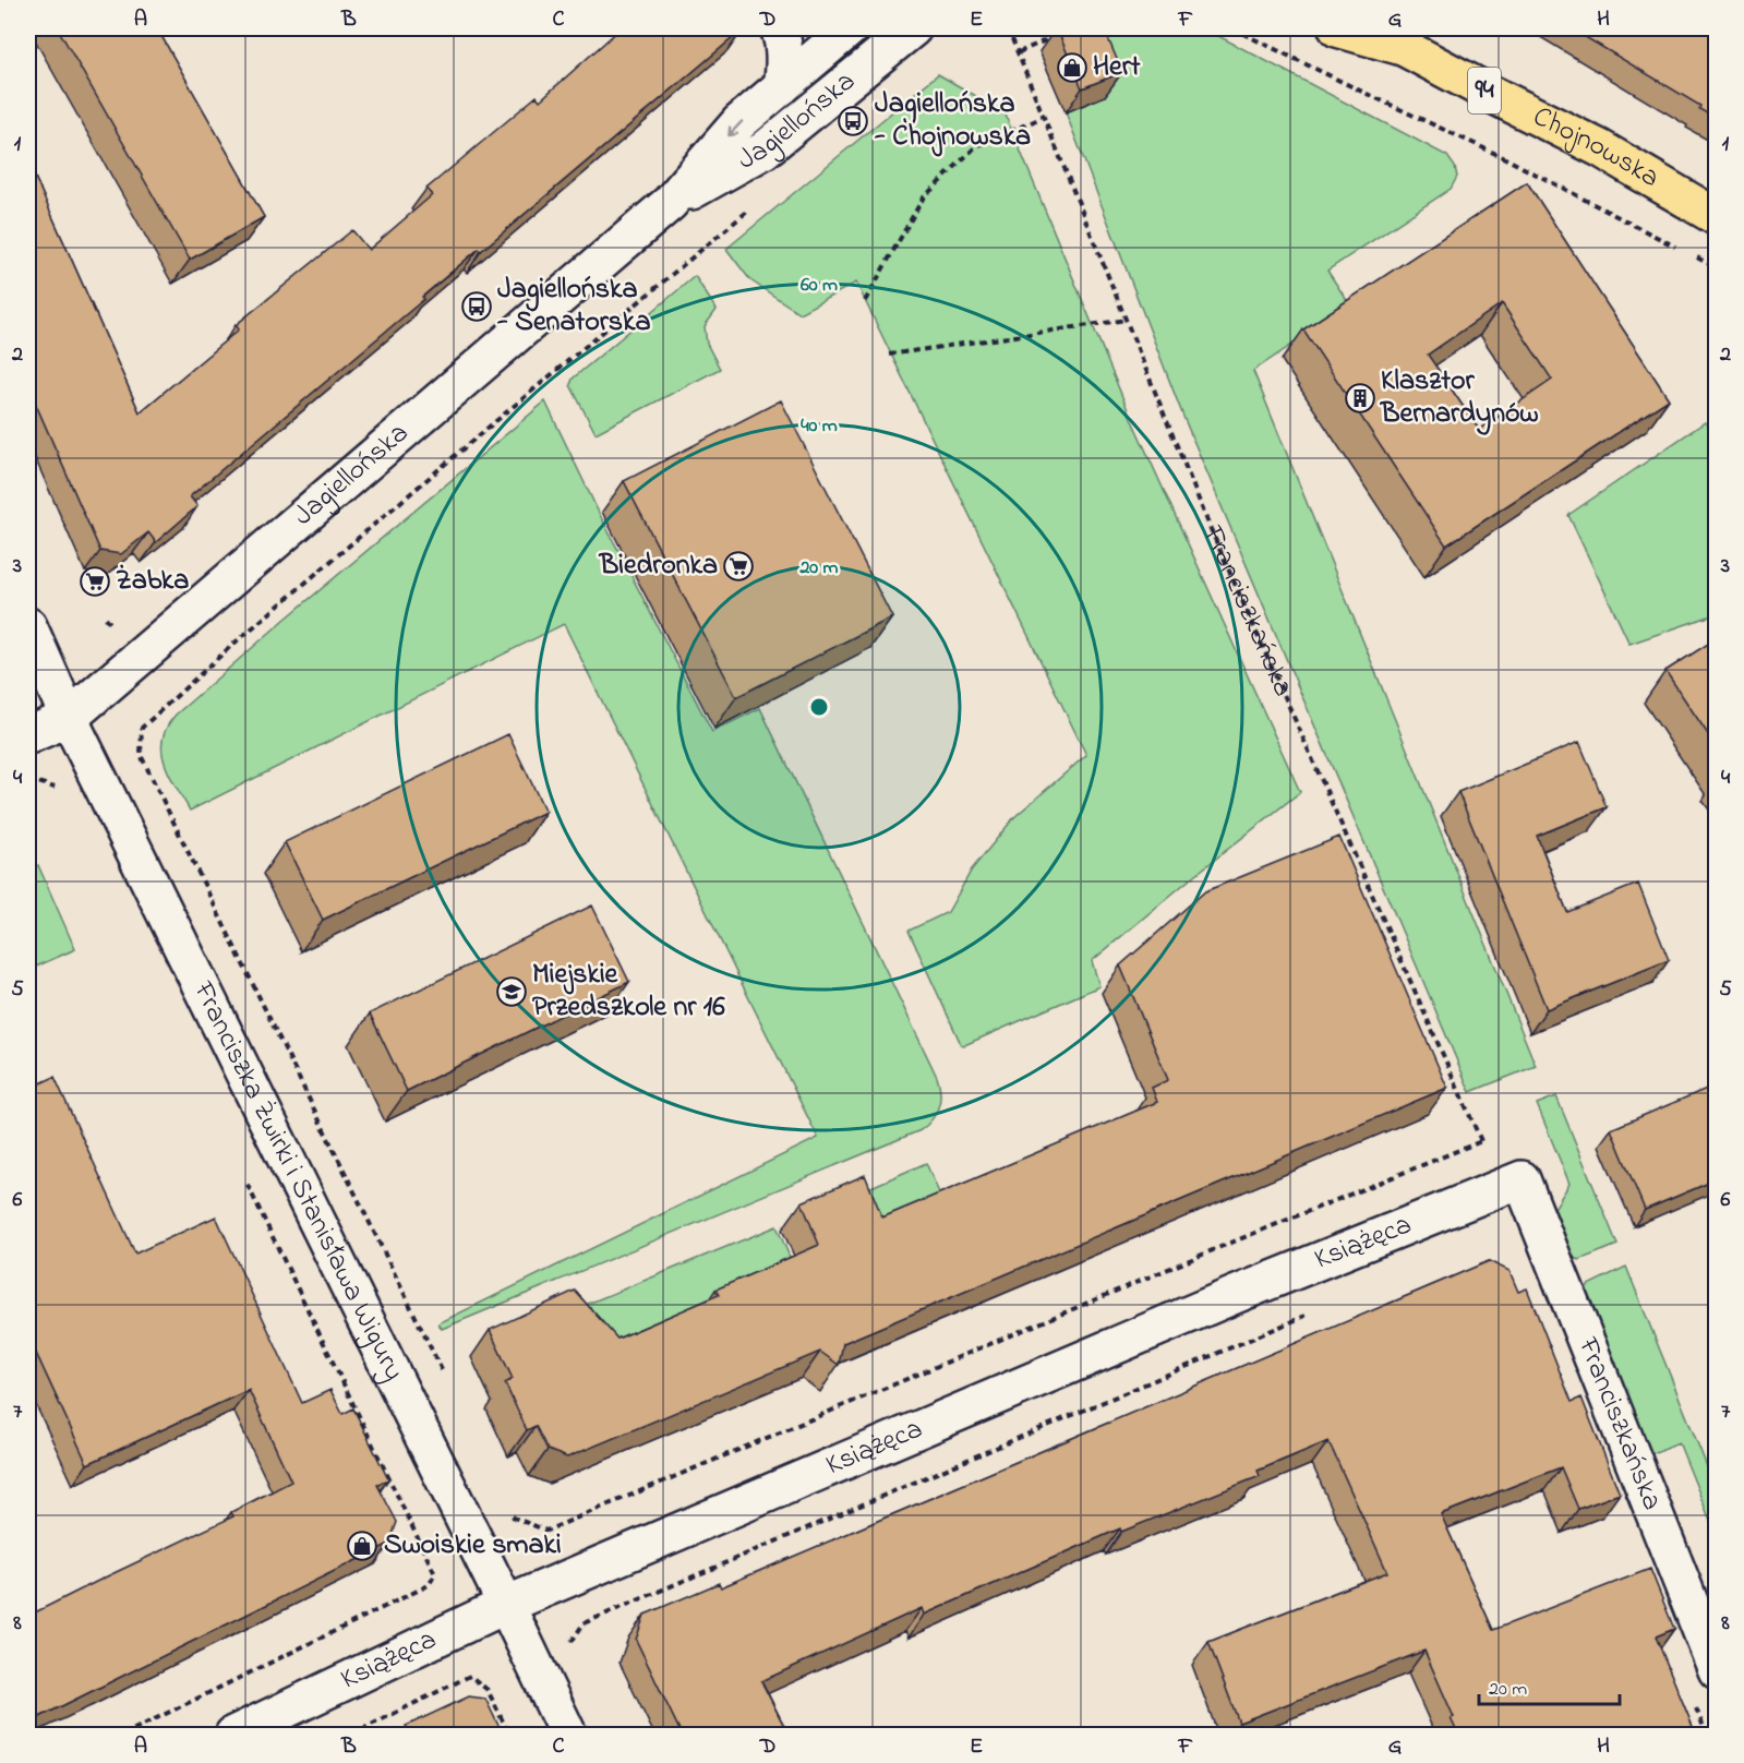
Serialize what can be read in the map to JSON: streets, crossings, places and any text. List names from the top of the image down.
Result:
{
  "streets": {
    "main road": ["94", "Chojnowska"],
    "street": [
      "Jagiellońska",
      "Franciszkańska",
      "Franciszka Żwirki i Stanisława Wigury",
      "Książęca"
    ]
  },
  "crossings": [
    ["Jagiellońska", "Franciszka Żwirki i Stanisława Wigury"],
    ["Franciszkańska", "Książęca"],
    ["Franciszka Żwirki i Stanisława Wigury", "Książęca"]
  ],
  "places": {
    "shop": ["Hert", "Swoiskie smaki"],
    "bus stop": ["Jagiellońska - Chojnowska", "Jagiellońska - Senatorska"],
    "building": ["Klasztor Bernardynów"],
    "supermarket": ["Biedronka", "Żabka"],
    "school or university": ["Miejskie Przedszkole nr 16"]
  },
  "scale_bar": "20 m",
  "grid": {
    "columns": [
      "A",
      "B",
      "C",
      "D",
      "E",
      "F",
      "G",
      "H"
    ],
    "rows": [
      "1",
      "2",
      "3",
      "4",
      "5",
      "6",
      "7",
      "8"
    ]
  },
  "rings": ["60 m", "40 m", "20 m"]
}
